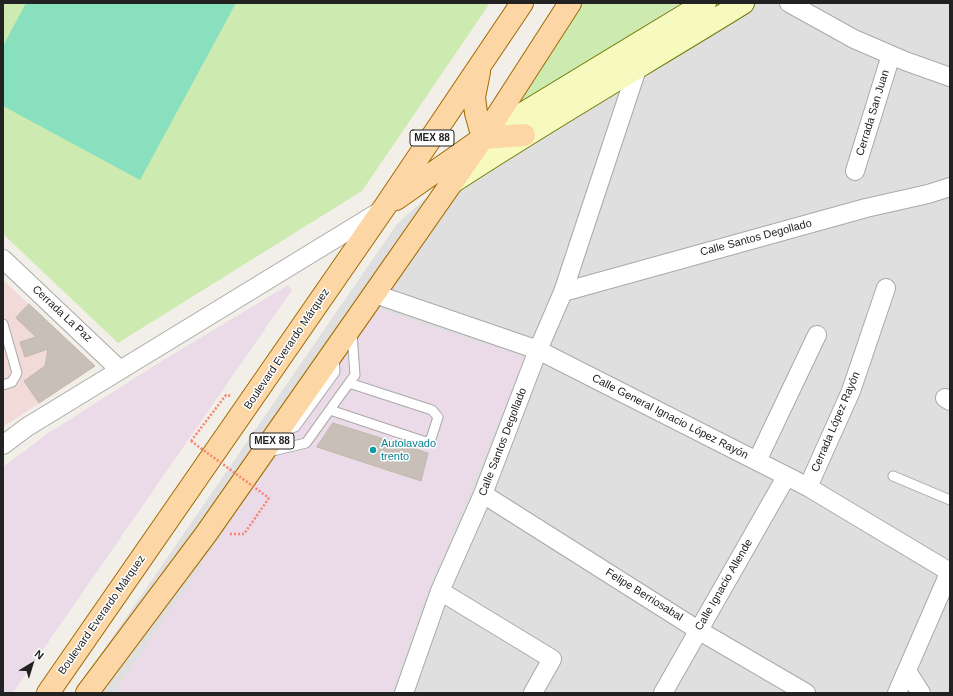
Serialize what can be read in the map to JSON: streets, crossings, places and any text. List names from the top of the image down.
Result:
{
  "streets": {
    "main road": ["MEX 88", "Boulevard Everardo Márquez"],
    "street": [
      "Cerrada San Juan",
      "Calle Santos Degollado",
      "Cerrada La Paz",
      "Calle General Ignacio López Rayón",
      "Cerrada López Rayón",
      "Calle Ignacio Allende",
      "Felipe Berriosabal"
    ]
  },
  "crossings": [
    ["MEX 88", "Calle General Ignacio López Rayón"],
    ["Calle Santos Degollado", "Calle General Ignacio López Rayón"],
    ["Calle Santos Degollado", "Felipe Berriosabal"],
    ["Calle General Ignacio López Rayón", "Cerrada López Rayón"],
    ["Calle General Ignacio López Rayón", "Calle Ignacio Allende"],
    ["Calle Ignacio Allende", "Felipe Berriosabal"]
  ],
  "places": ["Autolavado trento"],
  "north": "top right"
}
